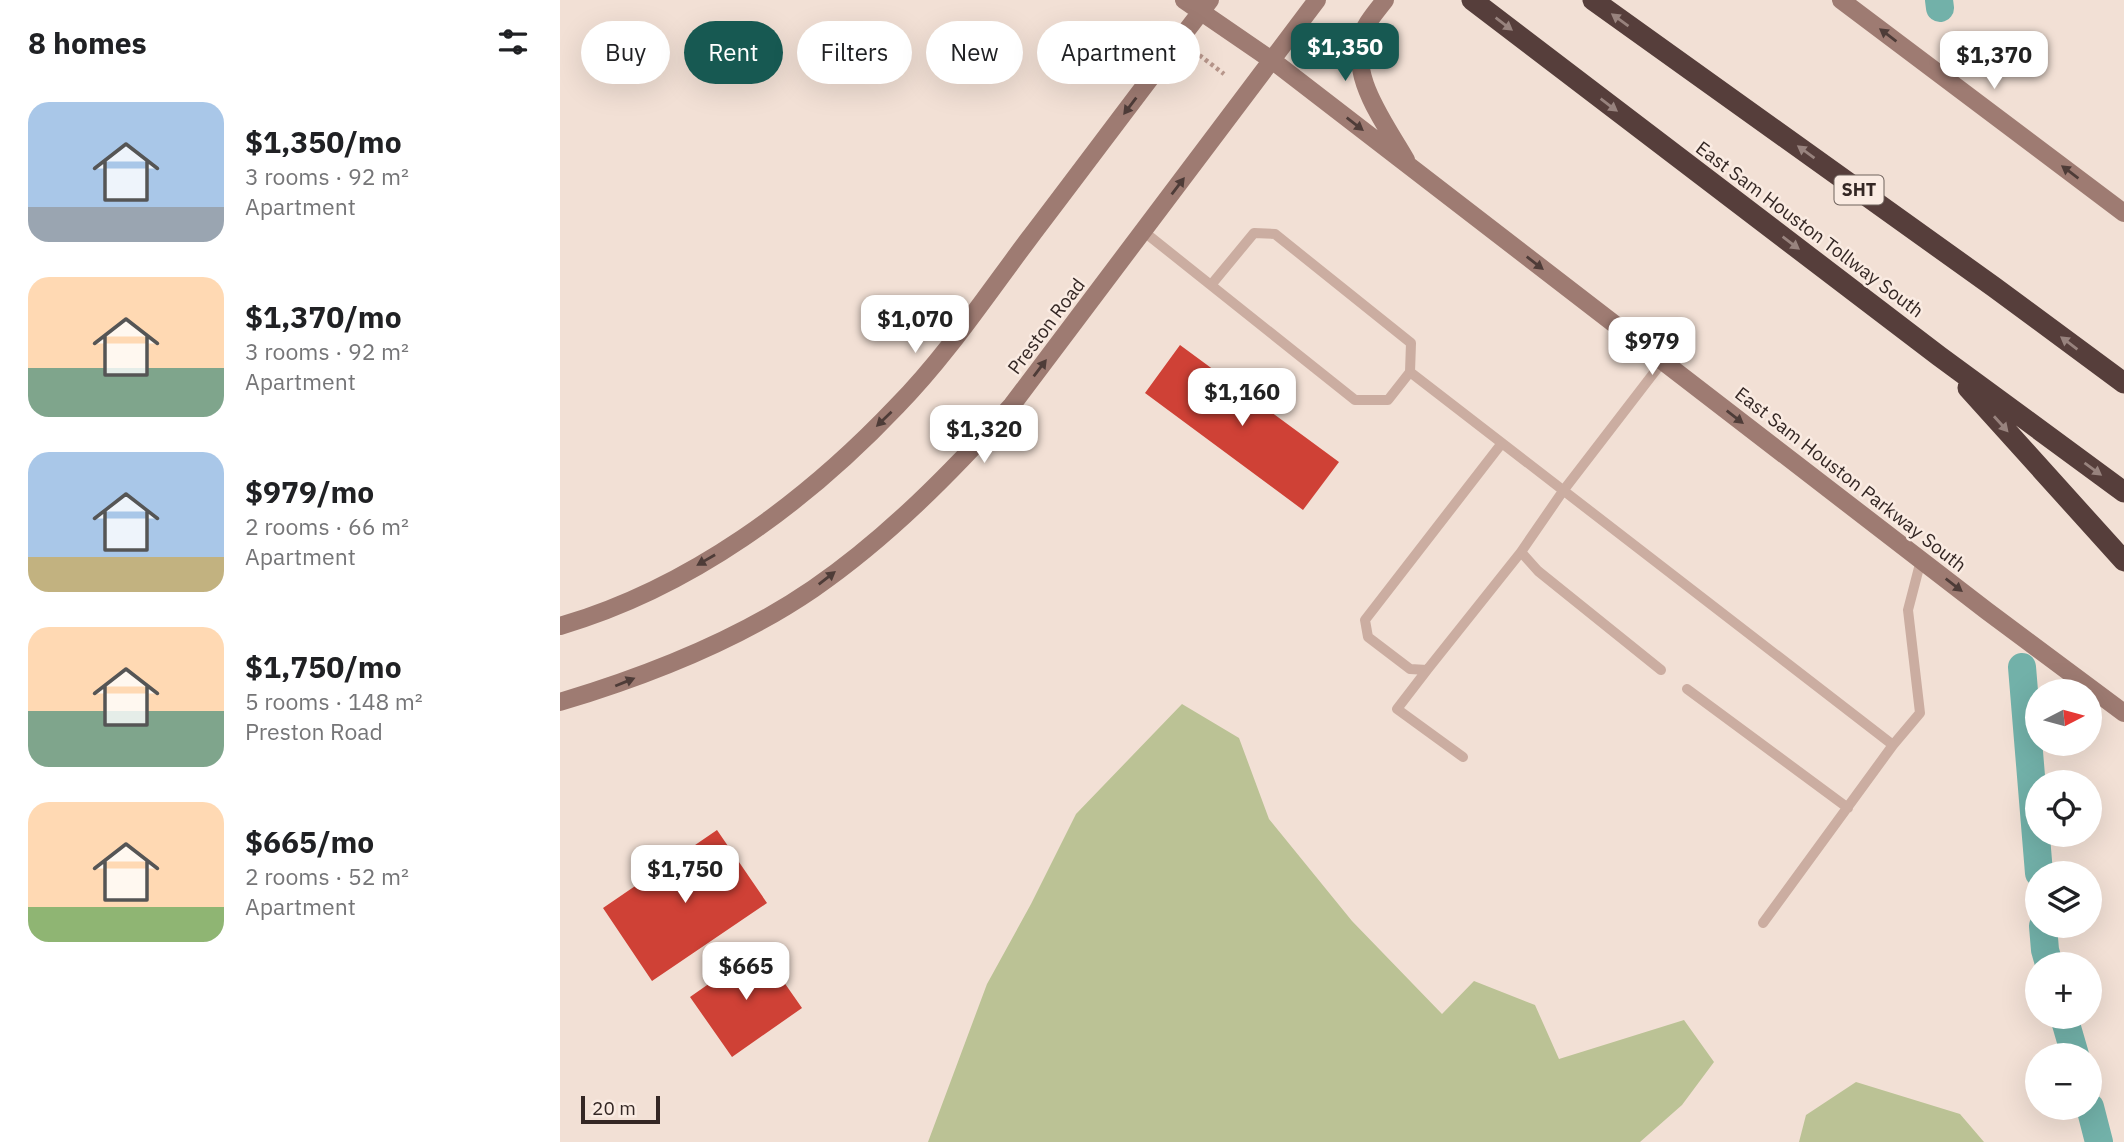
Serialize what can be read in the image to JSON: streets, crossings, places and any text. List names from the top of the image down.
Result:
{
  "streets": {
    "highway": ["SHT", "East Sam Houston Tollway South"],
    "main road": ["Preston Road", "East Sam Houston Parkway South"]
  },
  "crossings": [
    ["Preston Road", "East Sam Houston Parkway South"]
  ],
  "one_way": ["East Sam Houston Parkway South"],
  "scale_bar": "20 m",
  "north": "right",
  "page": {
    "heading": "8 homes",
    "chip": [
      "Buy",
      "Rent",
      "Filters",
      "New",
      "Apartment"
    ],
    "price": [
      "$1,350",
      "$1,370",
      "$1,070",
      "$979",
      "$1,160",
      "$1,320",
      "$1,750",
      "$665"
    ],
    "list": [
      {
        "name": "$1,350/mo",
        "note": "3 rooms · 92 m² · Apartment"
      },
      {
        "name": "$1,370/mo",
        "note": "3 rooms · 92 m² · Apartment"
      },
      {
        "name": "$979/mo",
        "note": "2 rooms · 66 m² · Apartment"
      },
      {
        "name": "$1,750/mo",
        "note": "5 rooms · 148 m² · Preston Road"
      },
      {
        "name": "$665/mo",
        "note": "2 rooms · 52 m² · Apartment"
      }
    ],
    "map_buttons": ["+", "−"],
    "scale": "20 m"
  }
}
